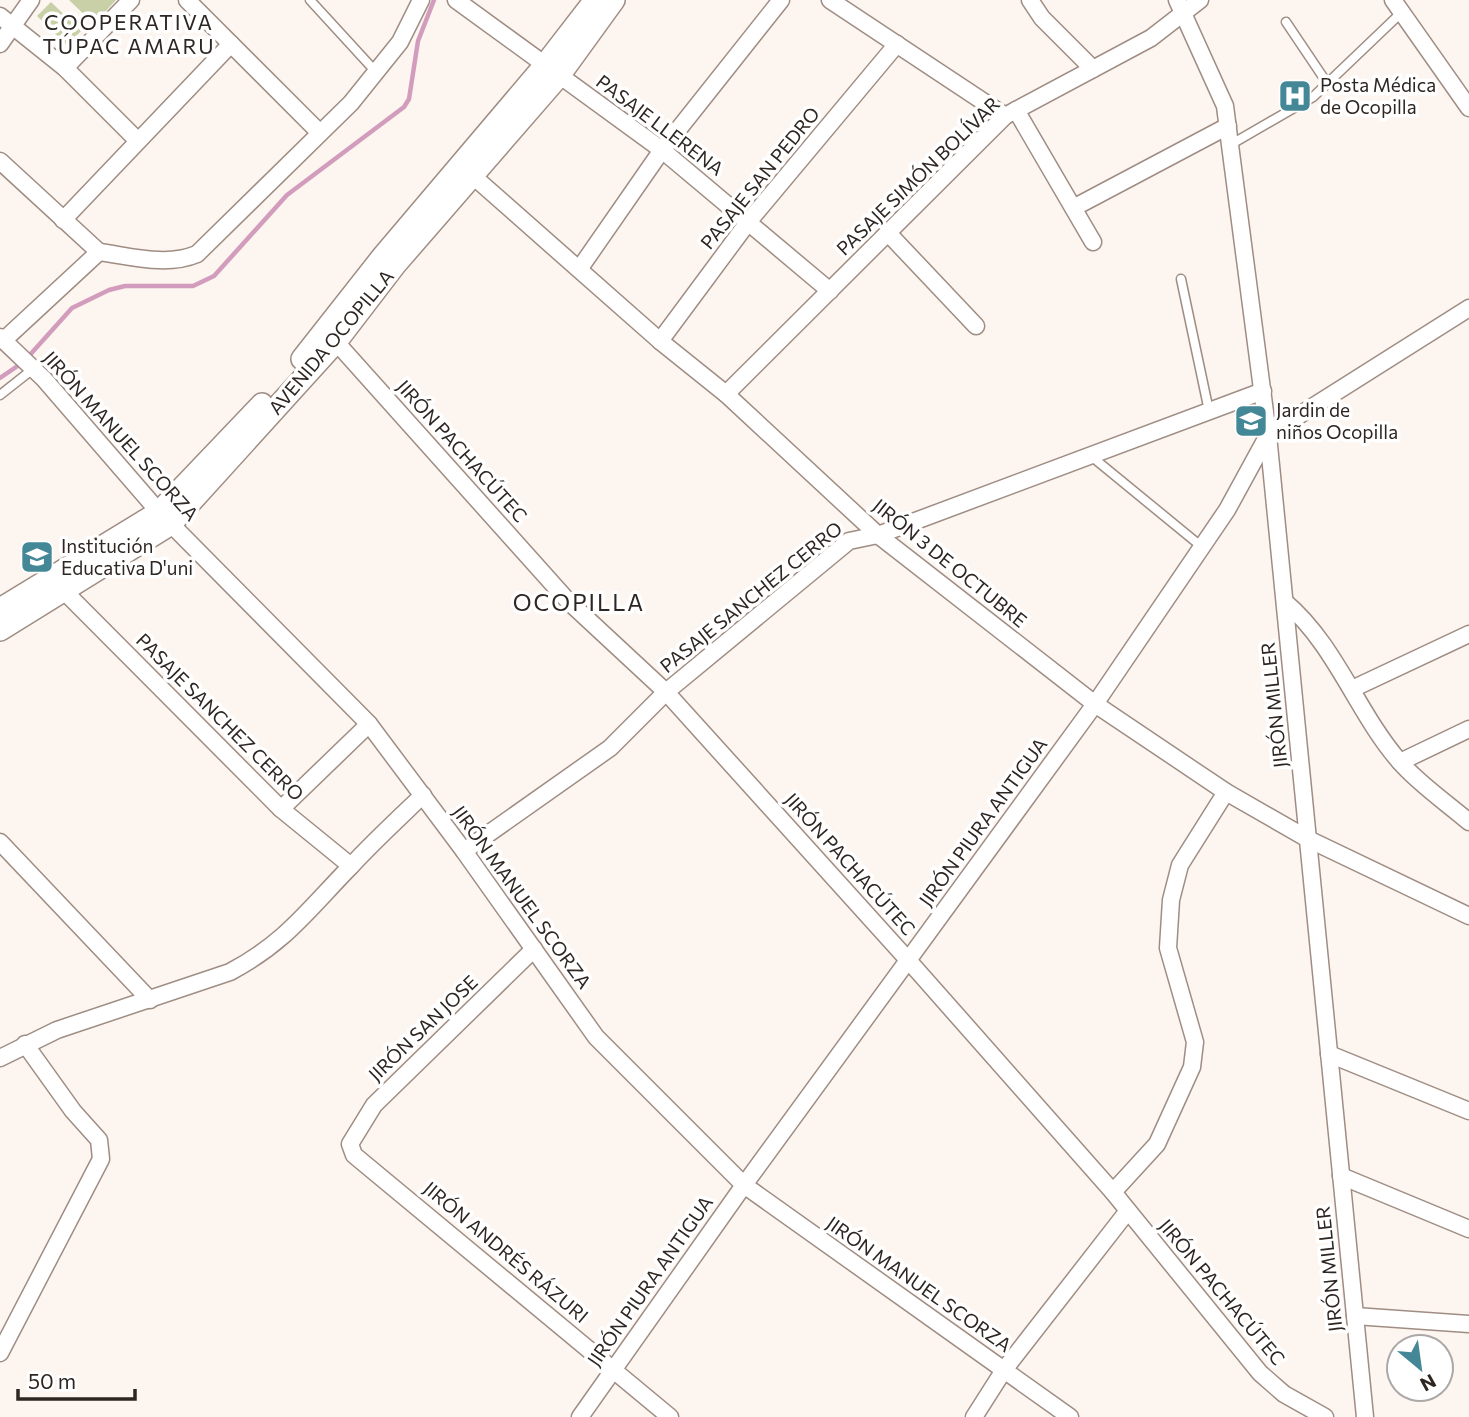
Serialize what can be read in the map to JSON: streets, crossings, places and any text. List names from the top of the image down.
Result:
{
  "streets": {
    "street": [
      "PASAJE LLERENA",
      "PASAJE SIMÓN BOLÍVAR",
      "PASAJE SAN PEDRO",
      "AVENIDA OCOPILLA",
      "JIRÓN MANUEL SCORZA",
      "JIRÓN PACHACÚTEC",
      "JIRÓN 3 DE OCTUBRE",
      "PASAJE SANCHEZ CERRO",
      "JIRÓN MILLER",
      "JIRÓN PIURA ANTIGUA",
      "JIRÓN SAN JOSE",
      "JIRÓN ANDRÉS RÁZURI"
    ]
  },
  "crossings": [
    ["PASAJE LLERENA", "PASAJE SIMÓN BOLÍVAR"],
    ["PASAJE LLERENA", "PASAJE SAN PEDRO"],
    ["PASAJE LLERENA", "AVENIDA OCOPILLA"],
    ["PASAJE SIMÓN BOLÍVAR", "JIRÓN 3 DE OCTUBRE"],
    ["PASAJE SIMÓN BOLÍVAR", "JIRÓN MILLER"],
    ["PASAJE SAN PEDRO", "JIRÓN 3 DE OCTUBRE"],
    ["AVENIDA OCOPILLA", "JIRÓN MANUEL SCORZA"],
    ["AVENIDA OCOPILLA", "JIRÓN PACHACÚTEC"],
    ["AVENIDA OCOPILLA", "JIRÓN 3 DE OCTUBRE"],
    ["AVENIDA OCOPILLA", "PASAJE SANCHEZ CERRO"],
    ["JIRÓN MANUEL SCORZA", "PASAJE SANCHEZ CERRO"],
    ["JIRÓN MANUEL SCORZA", "JIRÓN PIURA ANTIGUA"],
    ["JIRÓN MANUEL SCORZA", "JIRÓN SAN JOSE"],
    ["JIRÓN PACHACÚTEC", "PASAJE SANCHEZ CERRO"],
    ["JIRÓN PACHACÚTEC", "JIRÓN PIURA ANTIGUA"],
    ["JIRÓN 3 DE OCTUBRE", "PASAJE SANCHEZ CERRO"],
    ["JIRÓN 3 DE OCTUBRE", "JIRÓN MILLER"],
    ["JIRÓN 3 DE OCTUBRE", "JIRÓN PIURA ANTIGUA"],
    ["PASAJE SANCHEZ CERRO", "JIRÓN MILLER"],
    ["JIRÓN MILLER", "JIRÓN PIURA ANTIGUA"],
    ["JIRÓN PIURA ANTIGUA", "JIRÓN ANDRÉS RÁZURI"],
    ["JIRÓN SAN JOSE", "JIRÓN ANDRÉS RÁZURI"]
  ],
  "districts": ["COOPERATIVA TÚPAC AMARU", "OCOPILLA"],
  "places": {
    "hospital": ["Posta Médica de Ocopilla"],
    "school or university": ["Jardin de niños Ocopilla", "Institución Educativa D'uni"]
  },
  "scale_bar": "50 m",
  "north": "bottom right"
}
